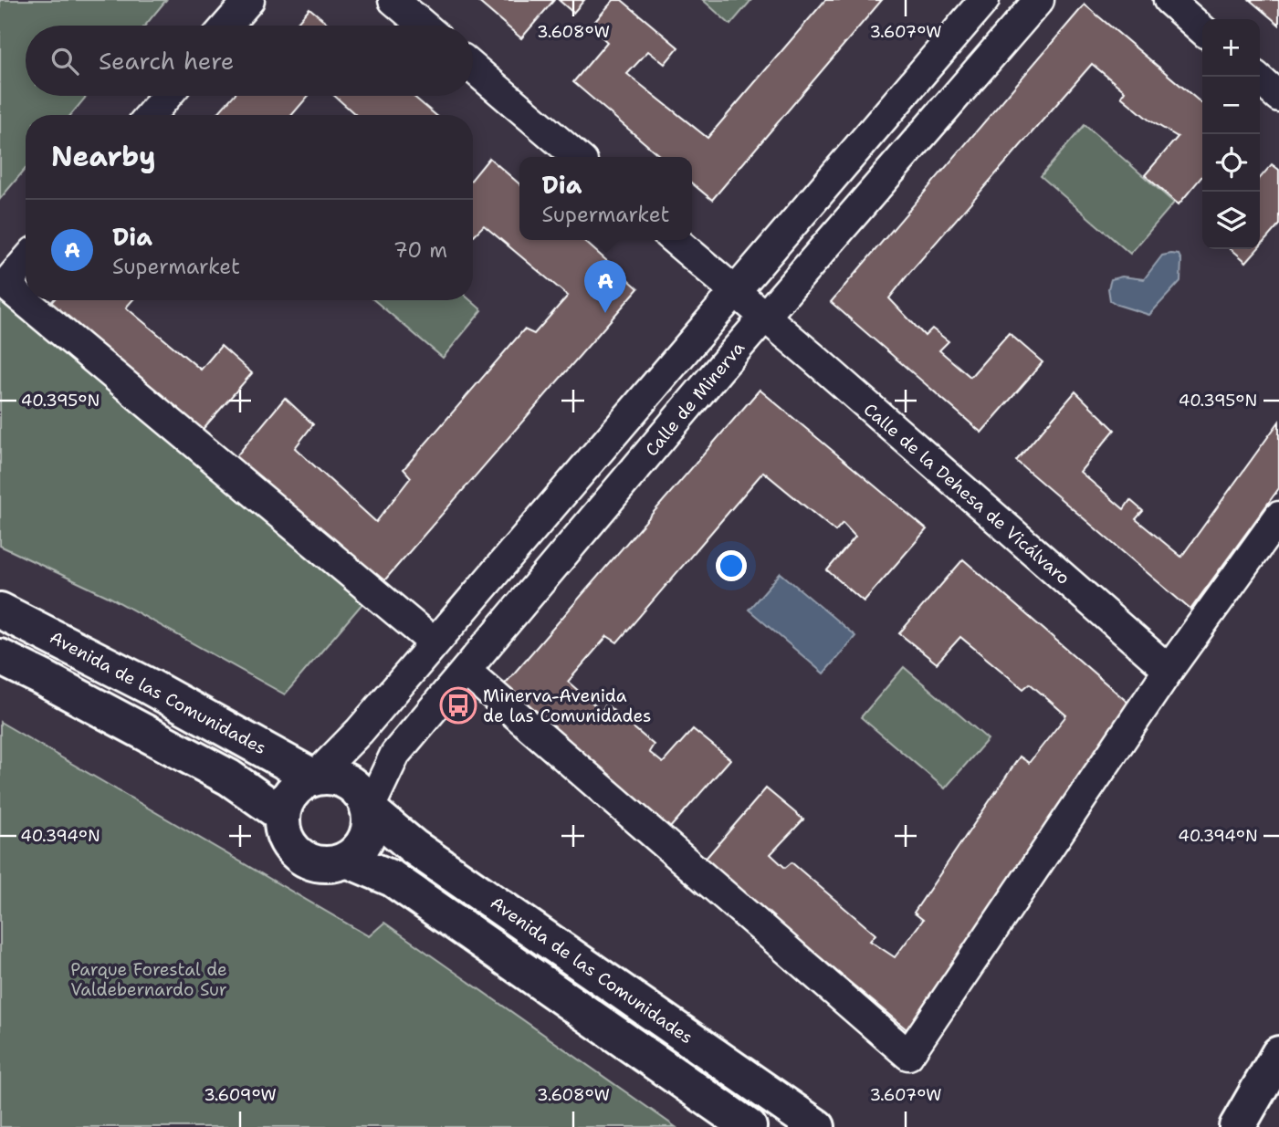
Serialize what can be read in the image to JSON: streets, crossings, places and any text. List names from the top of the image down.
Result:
{
  "streets": {
    "street": ["Calle de Minerva", "Calle de la Dehesa de Vicálvaro", "Avenida de las Comunidades"]
  },
  "crossings": [
    ["Calle de Minerva", "Calle de la Dehesa de Vicálvaro"],
    ["Calle de Minerva", "Avenida de las Comunidades"]
  ],
  "parks": ["Parque Forestal de Valdebernardo Sur"],
  "places": {
    "bus stop": ["Minerva-Avenida de las Comunidades"]
  },
  "page": {
    "map_buttons": ["+", "−"],
    "search": "Search here",
    "heading": "Nearby",
    "popup": ["Dia", "Supermarket"],
    "list": [
      {
        "mark": "A",
        "name": "Dia",
        "note": "Supermarket",
        "value": "70 m"
      }
    ],
    "pins": "A"
  },
  "coordinates": [
    "3.608°W",
    "3.607°W",
    "40.395°N",
    "40.394°N",
    "3.609°W"
  ]
}
